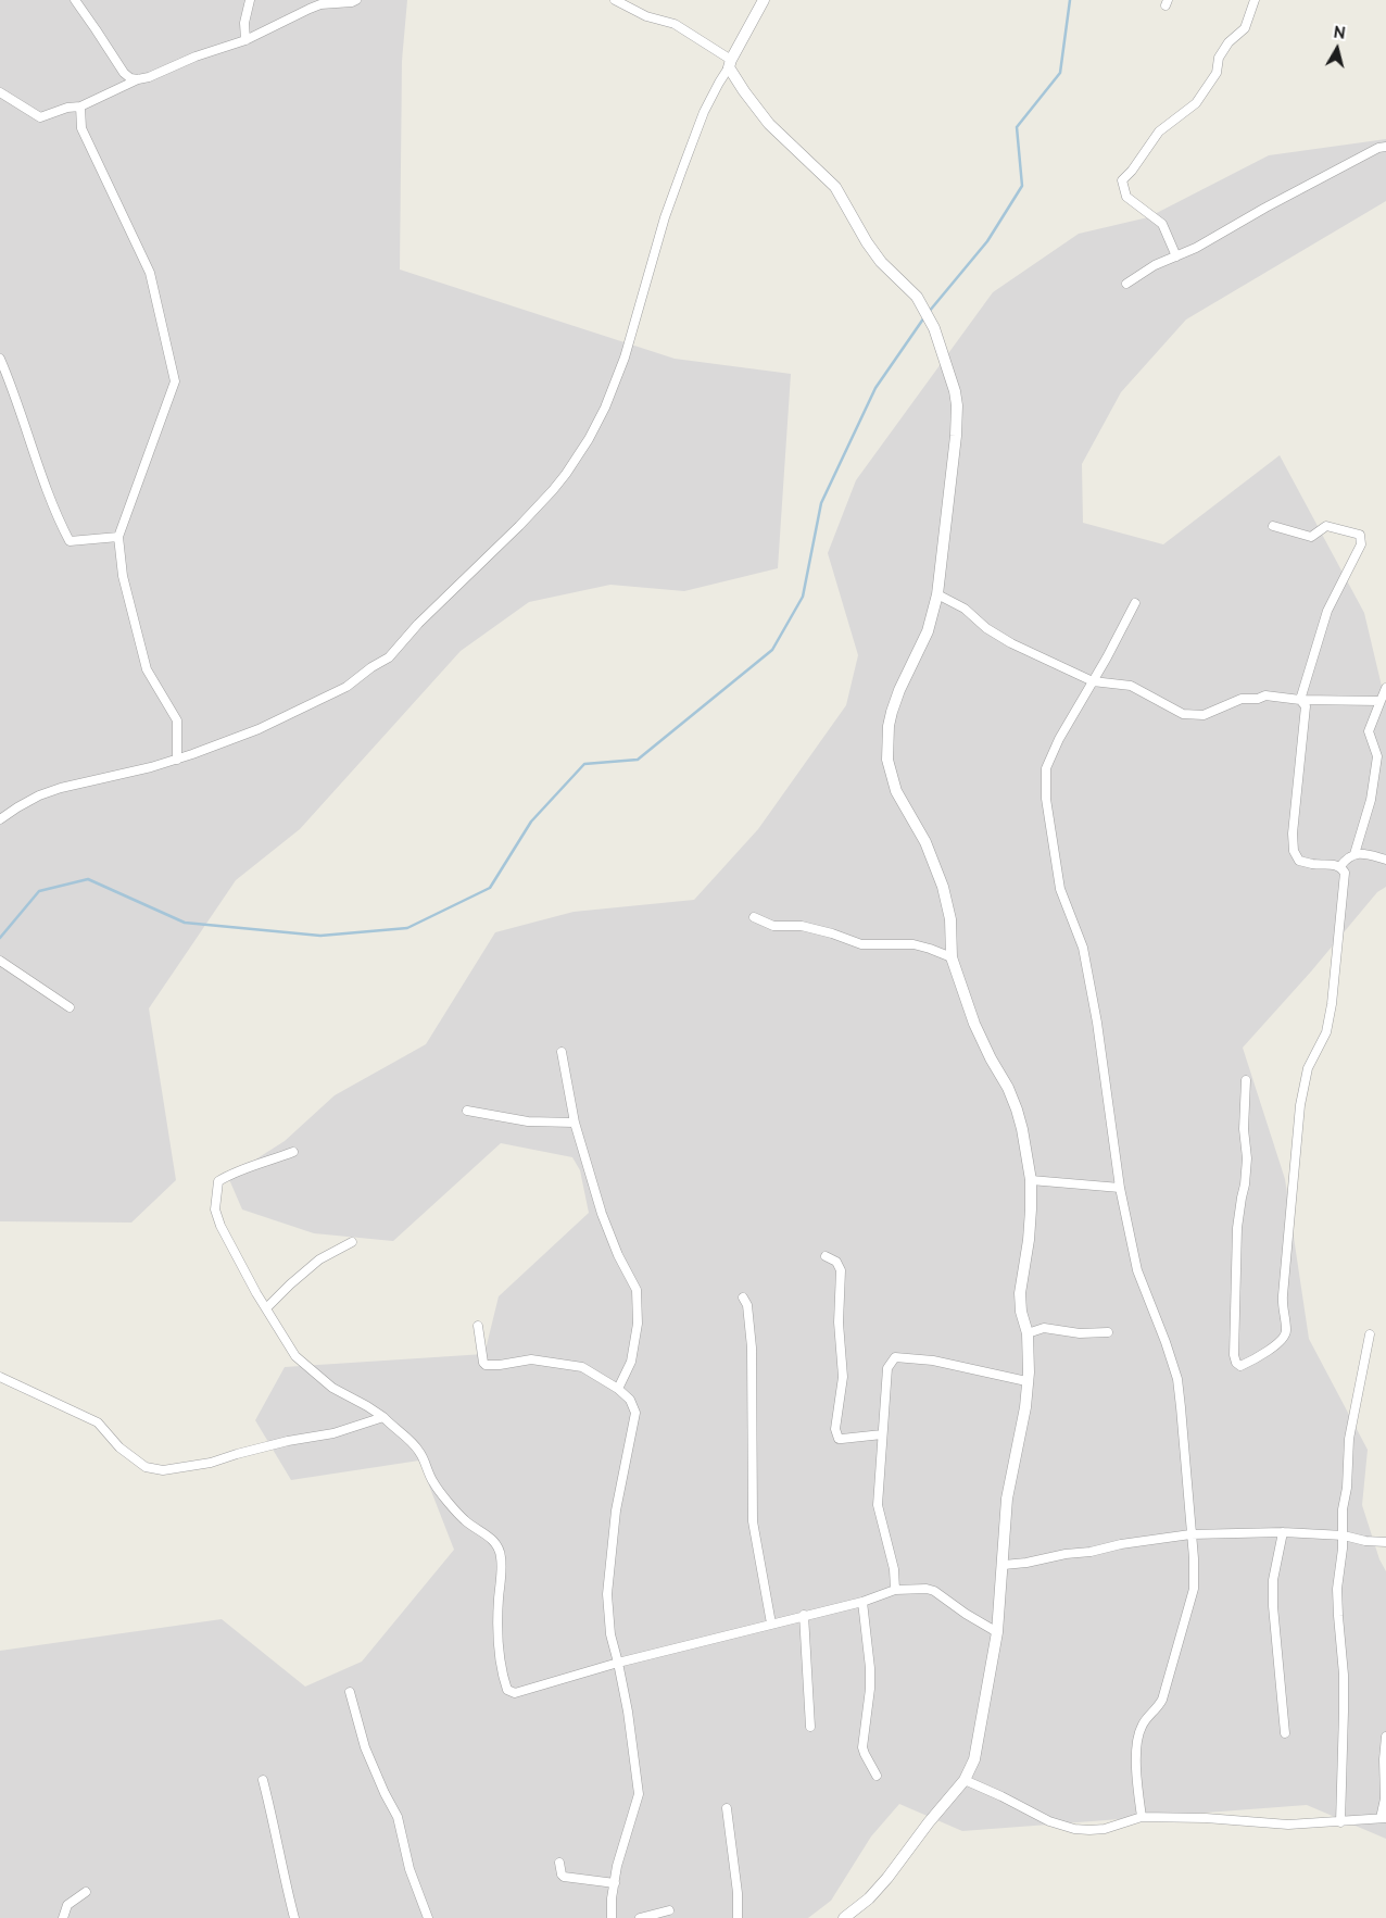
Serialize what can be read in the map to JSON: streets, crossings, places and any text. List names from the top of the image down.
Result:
{
  "north": "top"
}
